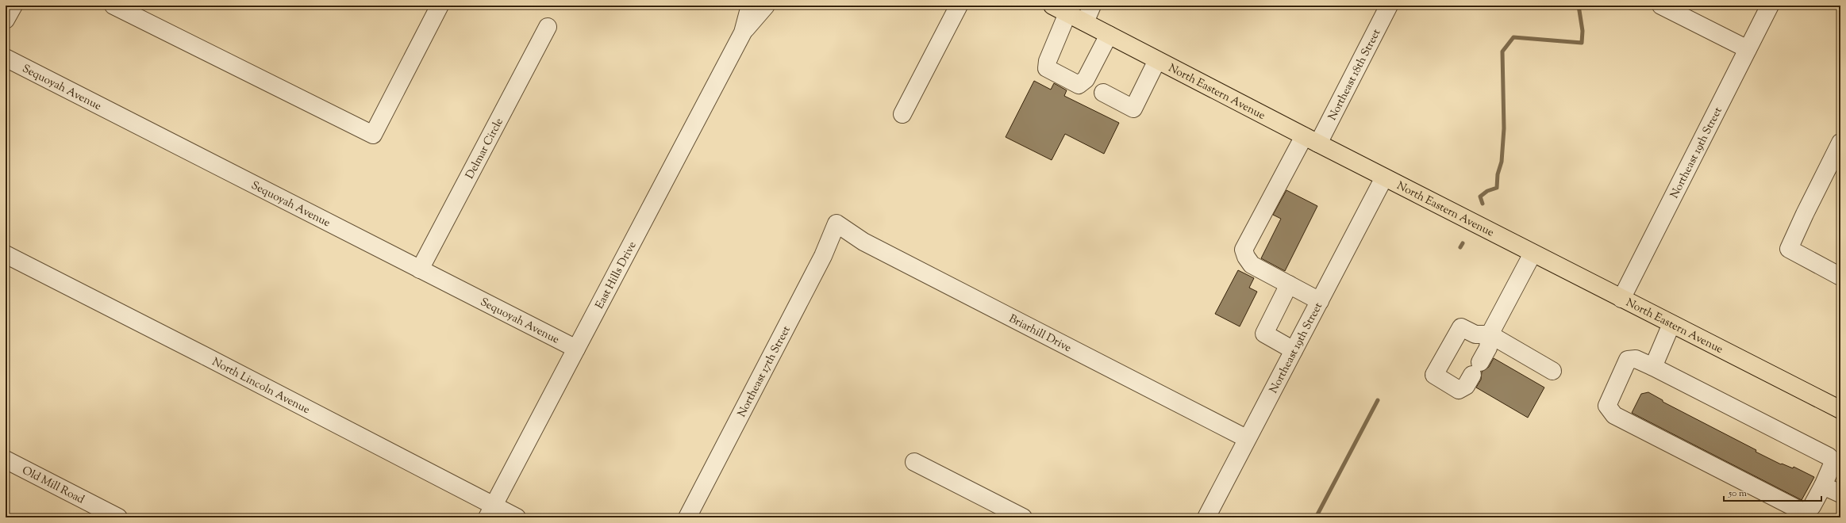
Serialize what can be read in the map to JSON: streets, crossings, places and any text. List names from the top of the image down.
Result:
{
  "streets": {
    "main road": ["North Eastern Avenue"],
    "street": [
      "Northeast 18th Street",
      "Sequoyah Avenue",
      "Delmar Circle",
      "Northeast 19th Street",
      "East Hills Drive",
      "Briarhill Drive",
      "Northeast 17th Street",
      "North Lincoln Avenue",
      "Old Mill Road"
    ]
  },
  "crossings": [
    ["Northeast 18th Street", "North Eastern Avenue"],
    ["Sequoyah Avenue", "Delmar Circle"],
    ["Sequoyah Avenue", "East Hills Drive"],
    ["North Eastern Avenue", "Northeast 19th Street"],
    ["Northeast 19th Street", "Briarhill Drive"],
    ["East Hills Drive", "North Lincoln Avenue"],
    ["Briarhill Drive", "Northeast 17th Street"]
  ],
  "scale_bar": "50 m"
}
